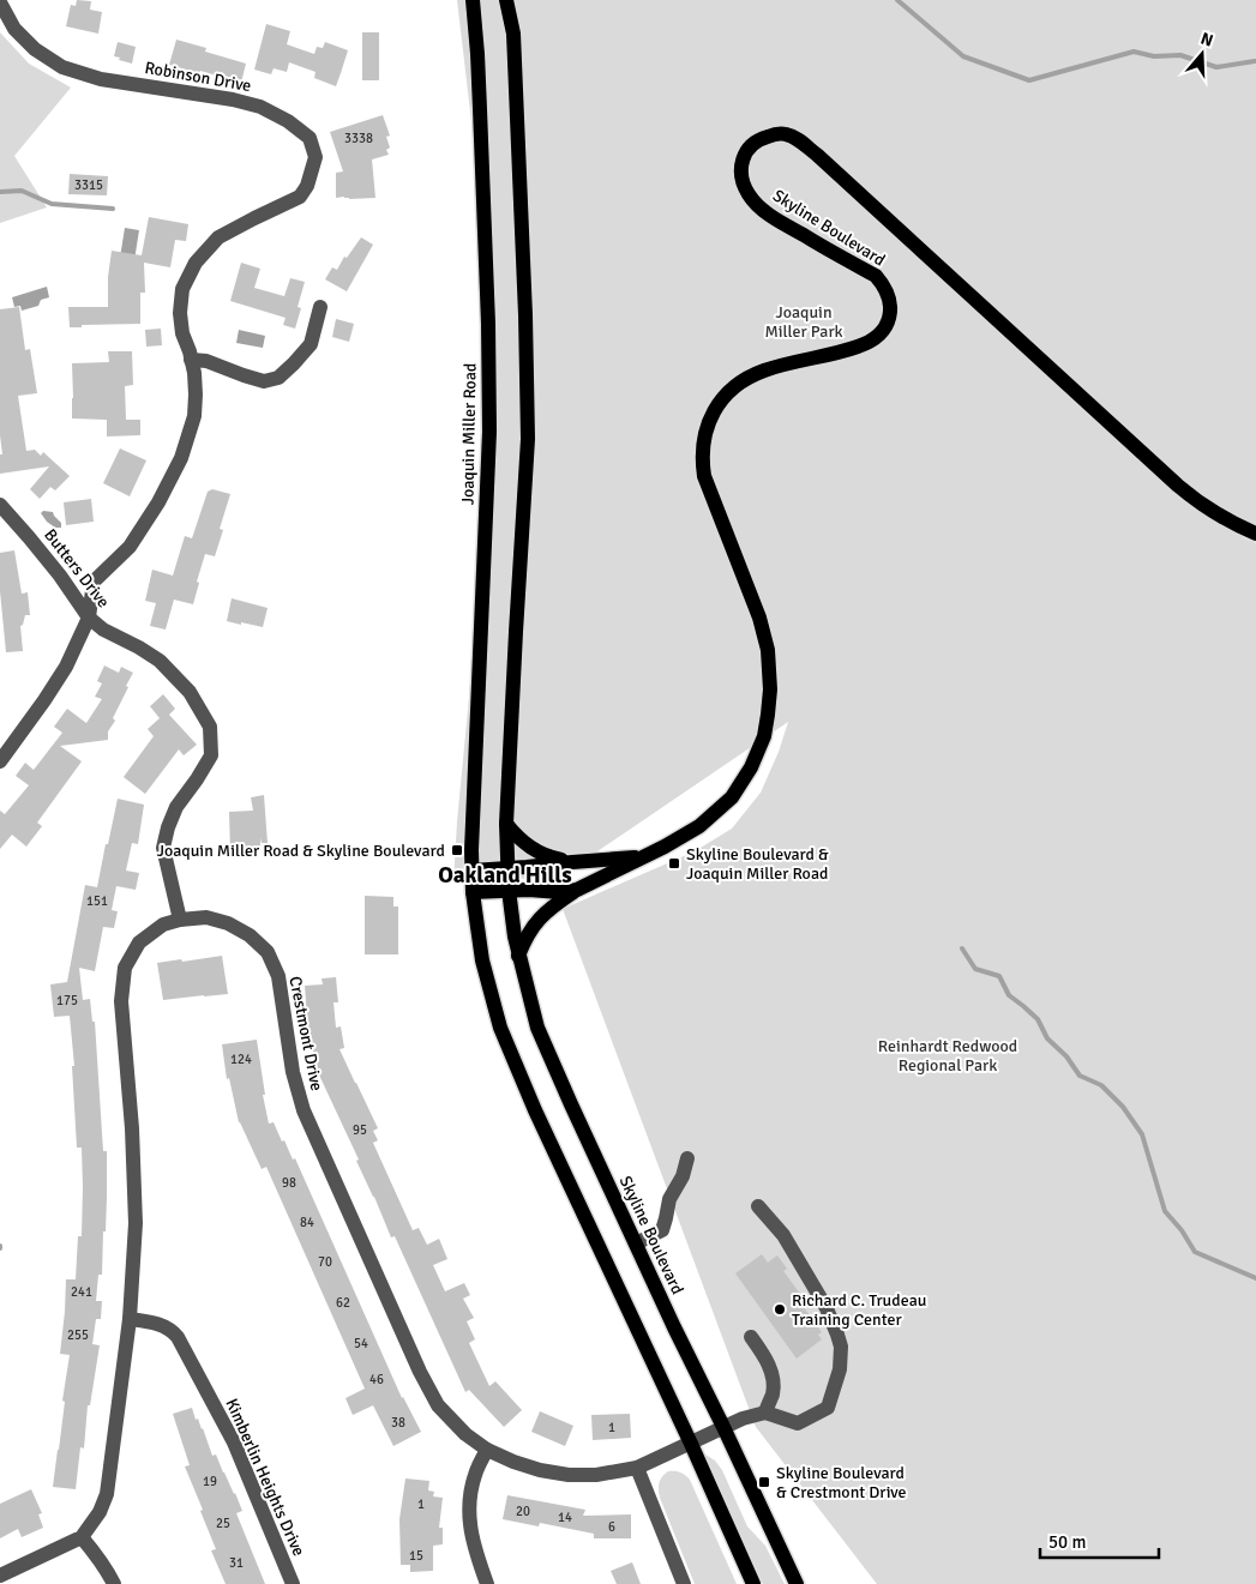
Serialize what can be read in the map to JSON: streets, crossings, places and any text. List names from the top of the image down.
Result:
{
  "streets": {
    "main road": ["Skyline Boulevard", "Joaquin Miller Road"],
    "street": [
      "Robinson Drive",
      "Butters Drive",
      "Crestmont Drive",
      "Kimberlin Heights Drive"
    ]
  },
  "crossings": [
    ["Robinson Drive", "Butters Drive"],
    ["Skyline Boulevard", "Joaquin Miller Road"],
    ["Skyline Boulevard", "Crestmont Drive"],
    ["Butters Drive", "Crestmont Drive"],
    ["Crestmont Drive", "Kimberlin Heights Drive"]
  ],
  "districts": ["Oakland Hills"],
  "parks": ["Joaquin Miller Park", "Reinhardt Redwood Regional Park"],
  "places": {
    "transit": ["Joaquin Miller Road & Skyline Boulevard", "Skyline Boulevard & Joaquin Miller Road", "Skyline Boulevard & Crestmont Drive"],
    "other": ["Richard C. Trudeau Training Center"]
  },
  "house_numbers": [
    "3338",
    "3315",
    "151",
    "175",
    "124",
    "95",
    "98",
    "84",
    "70",
    "241",
    "62",
    "255",
    "54",
    "46",
    "38",
    "1",
    "19",
    "1",
    "20",
    "14",
    "25",
    "6",
    "15",
    "31"
  ],
  "scale_bar": "50 m",
  "north": "top"
}
